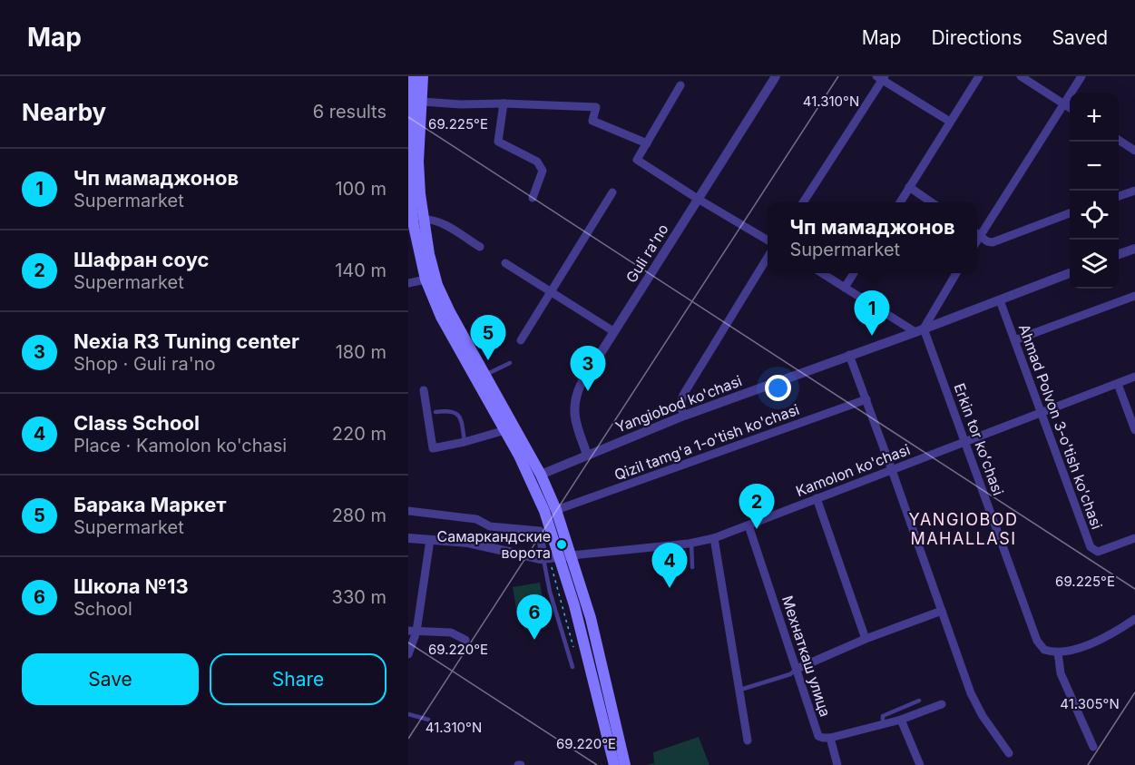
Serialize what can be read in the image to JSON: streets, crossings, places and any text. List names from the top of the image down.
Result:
{
  "streets": {
    "street": [
      "Guli ra'no",
      "Yangiobod ko'chasi",
      "Ahmad Polvon 3-o'tish ko'chasi",
      "Erkin tor koʻchasi",
      "Qizil tamg'a 1-o'tish ko'chasi",
      "Kamolon ko'chasi",
      "Мехнаткаш улица"
    ]
  },
  "crossings": [
    ["Guli ra'no", "Yangiobod ko'chasi"],
    ["Yangiobod ko'chasi", "Ahmad Polvon 3-o'tish ko'chasi"],
    ["Yangiobod ko'chasi", "Erkin tor koʻchasi"],
    ["Ahmad Polvon 3-o'tish ko'chasi", "Kamolon ko'chasi"],
    ["Erkin tor koʻchasi", "Kamolon ko'chasi"],
    ["Kamolon ko'chasi", "Мехнаткаш улица"]
  ],
  "districts": ["YANGIOBOD MAHALLASI"],
  "places": ["Самаркандские ворота"],
  "page": {
    "header": "Map",
    "nav": ["Map", "Directions", "Saved"],
    "heading": ["Nearby", "6 results"],
    "map_buttons": ["+", "−"],
    "list": [
      {
        "mark": "1",
        "name": "Чп мамаджонов",
        "note": "Supermarket",
        "value": "100 m"
      },
      {
        "mark": "2",
        "name": "Шафран соус",
        "note": "Supermarket",
        "value": "140 m"
      },
      {
        "mark": "3",
        "name": "Nexia R3 Tuning center",
        "note": "Shop · Guli ra'no",
        "value": "180 m"
      },
      {
        "mark": "4",
        "name": "Class School",
        "note": "Place · Kamolon ko'chasi",
        "value": "220 m"
      },
      {
        "mark": "5",
        "name": "Барака Маркет",
        "note": "Supermarket",
        "value": "280 m"
      },
      {
        "mark": "6",
        "name": "Школа №13",
        "note": "School",
        "value": "330 m"
      }
    ],
    "popup": ["Чп мамаджонов", "Supermarket"],
    "pins": [
      "1",
      "5",
      "3",
      "2",
      "4",
      "6"
    ],
    "buttons": ["Save", "Share"]
  },
  "coordinates": [
    "41.310°N",
    "69.225°E",
    "69.220°E",
    "41.305°N"
  ]
}
